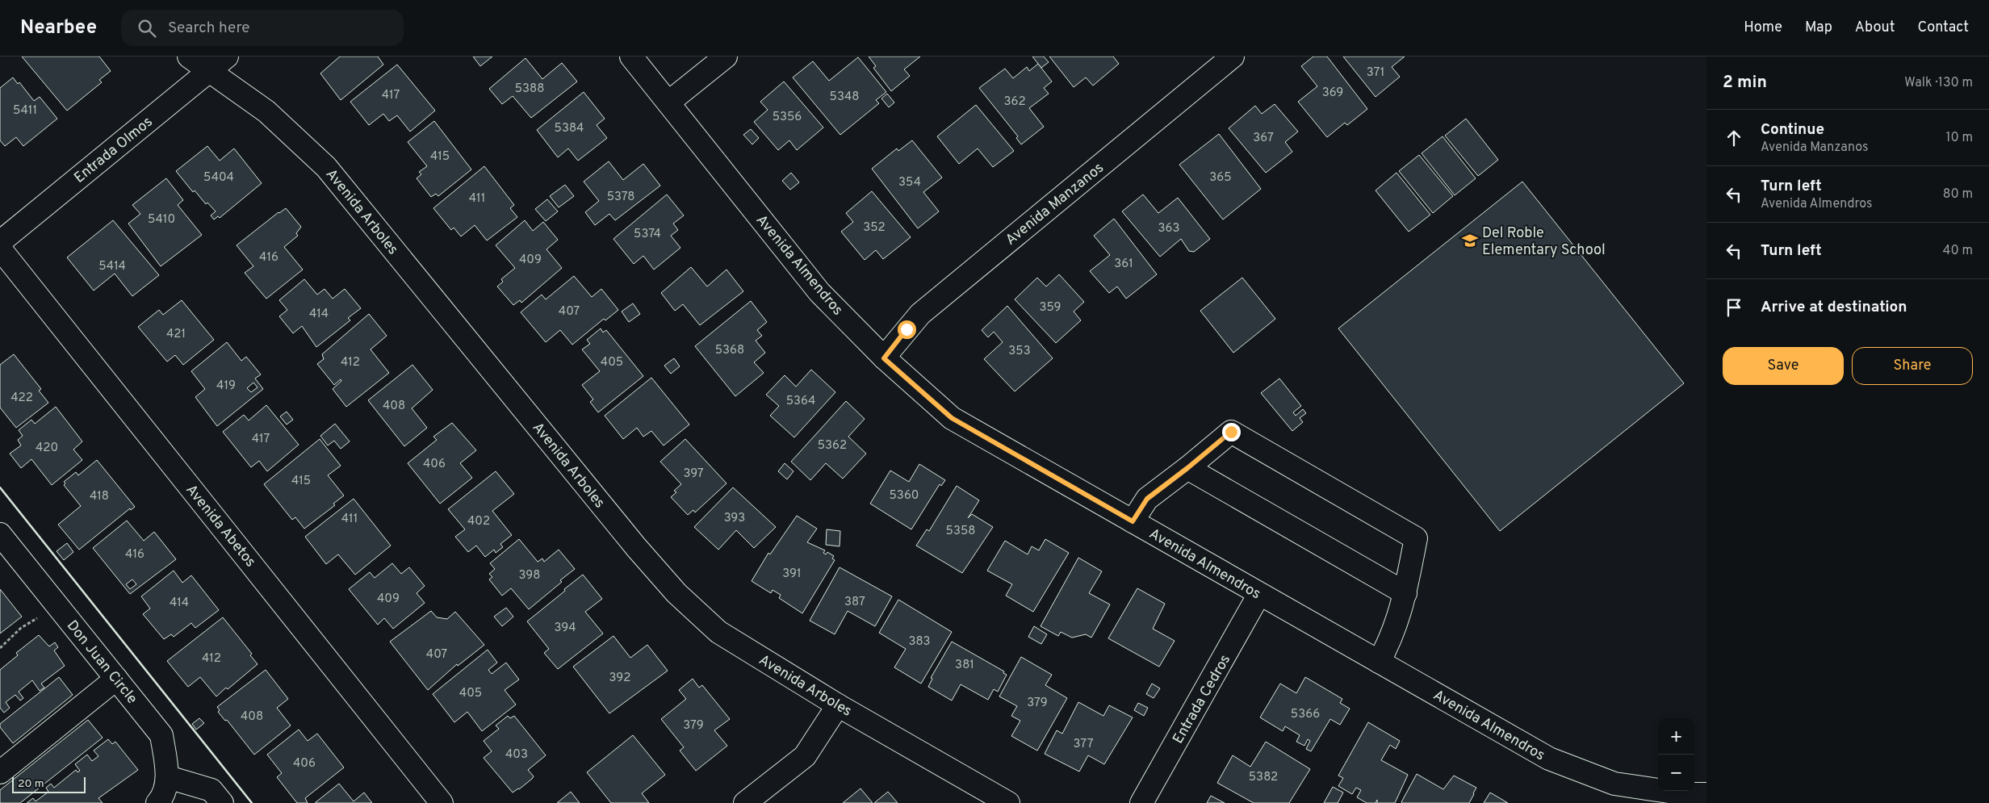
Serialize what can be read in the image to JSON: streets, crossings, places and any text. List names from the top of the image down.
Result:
{
  "streets": {
    "street": [
      "Entrada Olmos",
      "Avenida Manzanos",
      "Avenida Arboles",
      "Avenida Almendros",
      "Avenida Abetos",
      "Don Juan Circle",
      "Entrada Cedros"
    ]
  },
  "crossings": [
    ["Entrada Olmos", "Avenida Arboles"],
    ["Avenida Manzanos", "Avenida Almendros"],
    ["Avenida Almendros", "Entrada Cedros"]
  ],
  "places": {
    "school or university": ["Del Roble Elementary School"]
  },
  "house_numbers": [
    "371",
    "5388",
    "369",
    "417",
    "5348",
    "362",
    "5411",
    "5356",
    "5384",
    "367",
    "415",
    "5404",
    "365",
    "354",
    "5378",
    "411",
    "5410",
    "352",
    "363",
    "5374",
    "416",
    "409",
    "361",
    "5414",
    "359",
    "407",
    "414",
    "421",
    "5368",
    "353",
    "412",
    "405",
    "419",
    "422",
    "5364",
    "408",
    "417",
    "5362",
    "420",
    "406",
    "397",
    "415",
    "5360",
    "418",
    "393",
    "411",
    "402",
    "5358",
    "416",
    "391",
    "398",
    "409",
    "387",
    "414",
    "394",
    "383",
    "407",
    "412",
    "381",
    "392",
    "405",
    "379",
    "5366",
    "408",
    "379",
    "377",
    "403",
    "406",
    "5382"
  ],
  "scale_bar": "20 m",
  "page": {
    "header": "Nearbee",
    "search": "Search here",
    "nav": [
      "Home",
      "Map",
      "About",
      "Contact"
    ],
    "heading": ["2 min", "Walk · 130 m"],
    "list": [
      ["Continue", "Avenida Manzanos", "10 m"],
      ["Turn left", "Avenida Almendros", "80 m"],
      ["Turn left", "40 m"],
      "Arrive at destination"
    ],
    "buttons": ["Save", "Share"],
    "map_buttons": ["+", "−"],
    "scale": "20 m"
  }
}
